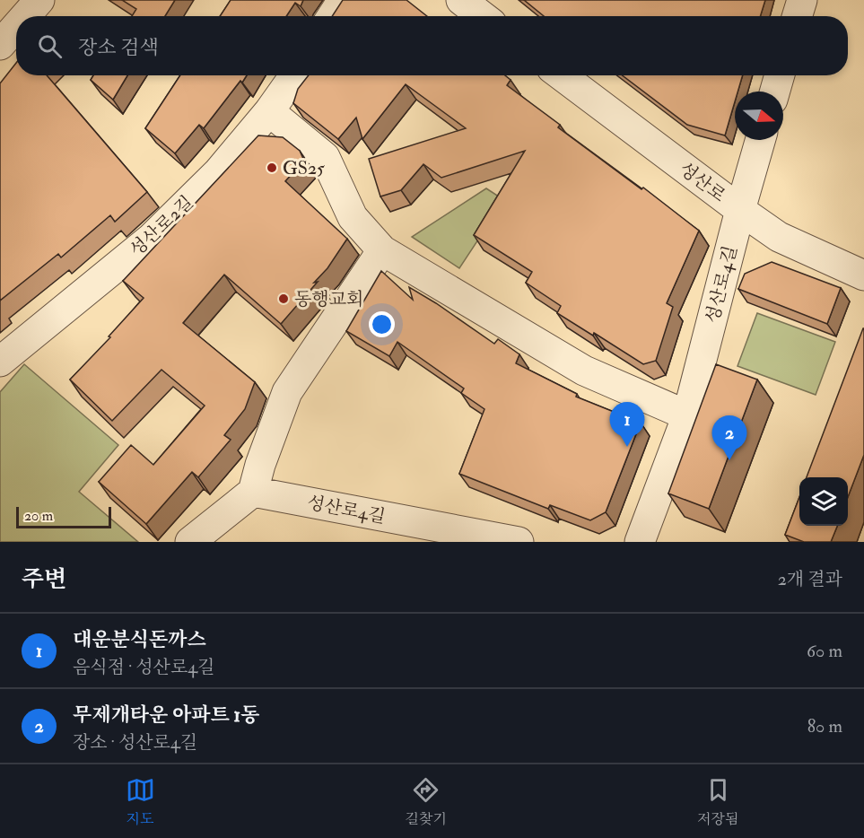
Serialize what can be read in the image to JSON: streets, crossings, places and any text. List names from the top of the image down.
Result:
{
  "streets": {
    "street": ["성산로", "성산로2길", "성산로4길"]
  },
  "crossings": [
    ["성산로", "성산로4길"]
  ],
  "places": ["GS25", "동행교회"],
  "scale_bar": "20 m",
  "north": "right",
  "page": {
    "search": "장소 검색",
    "pins": ["1", "2"],
    "scale": "20 m",
    "heading": ["주변", "2개 결과"],
    "list": [
      {
        "mark": "1",
        "name": "대운분식돈까스",
        "note": "음식점 · 성산로4길",
        "value": "60 m"
      },
      {
        "mark": "2",
        "name": "무제개타운 아파트 1동",
        "note": "장소 · 성산로4길",
        "value": "80 m"
      }
    ],
    "nav": ["지도", "길찾기", "저장됨"]
  }
}
